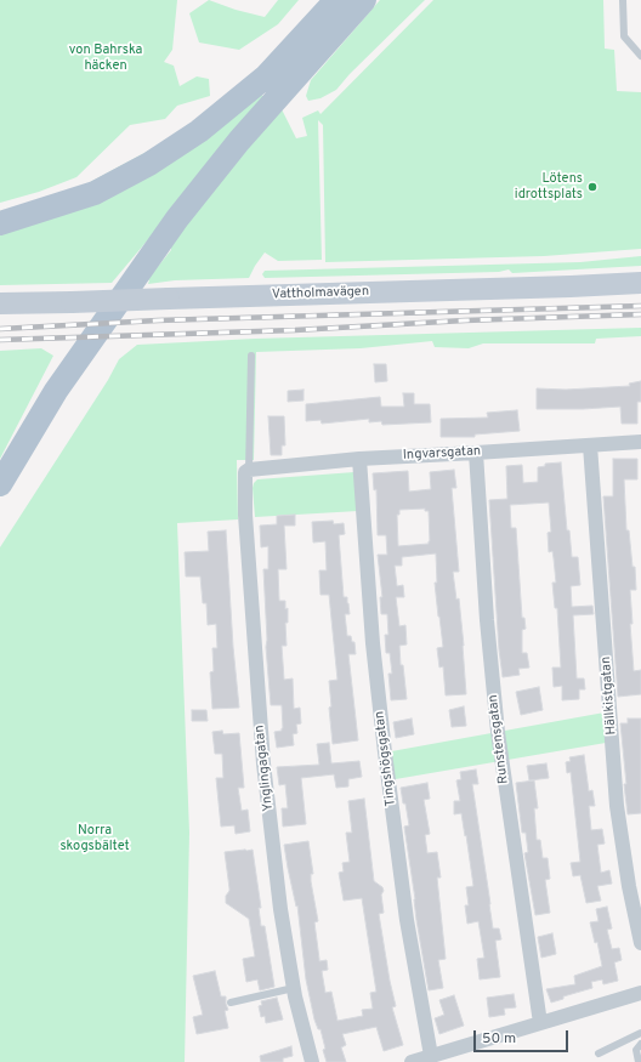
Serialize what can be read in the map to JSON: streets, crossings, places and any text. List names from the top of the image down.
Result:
{
  "streets": {
    "main road": ["Vattholmavägen"],
    "street": [
      "Ingvarsgatan",
      "Hällkistgatan",
      "Runstensgatan",
      "Tingshögsgatan",
      "Ynglingagatan"
    ]
  },
  "crossings": [
    ["Ingvarsgatan", "Hällkistgatan"],
    ["Ingvarsgatan", "Runstensgatan"],
    ["Ingvarsgatan", "Tingshögsgatan"],
    ["Ingvarsgatan", "Ynglingagatan"]
  ],
  "parks": ["von Bahrska häcken", "Norra skogsbältet"],
  "places": ["Lötens idrottsplats"],
  "scale_bar": "50 m"
}
